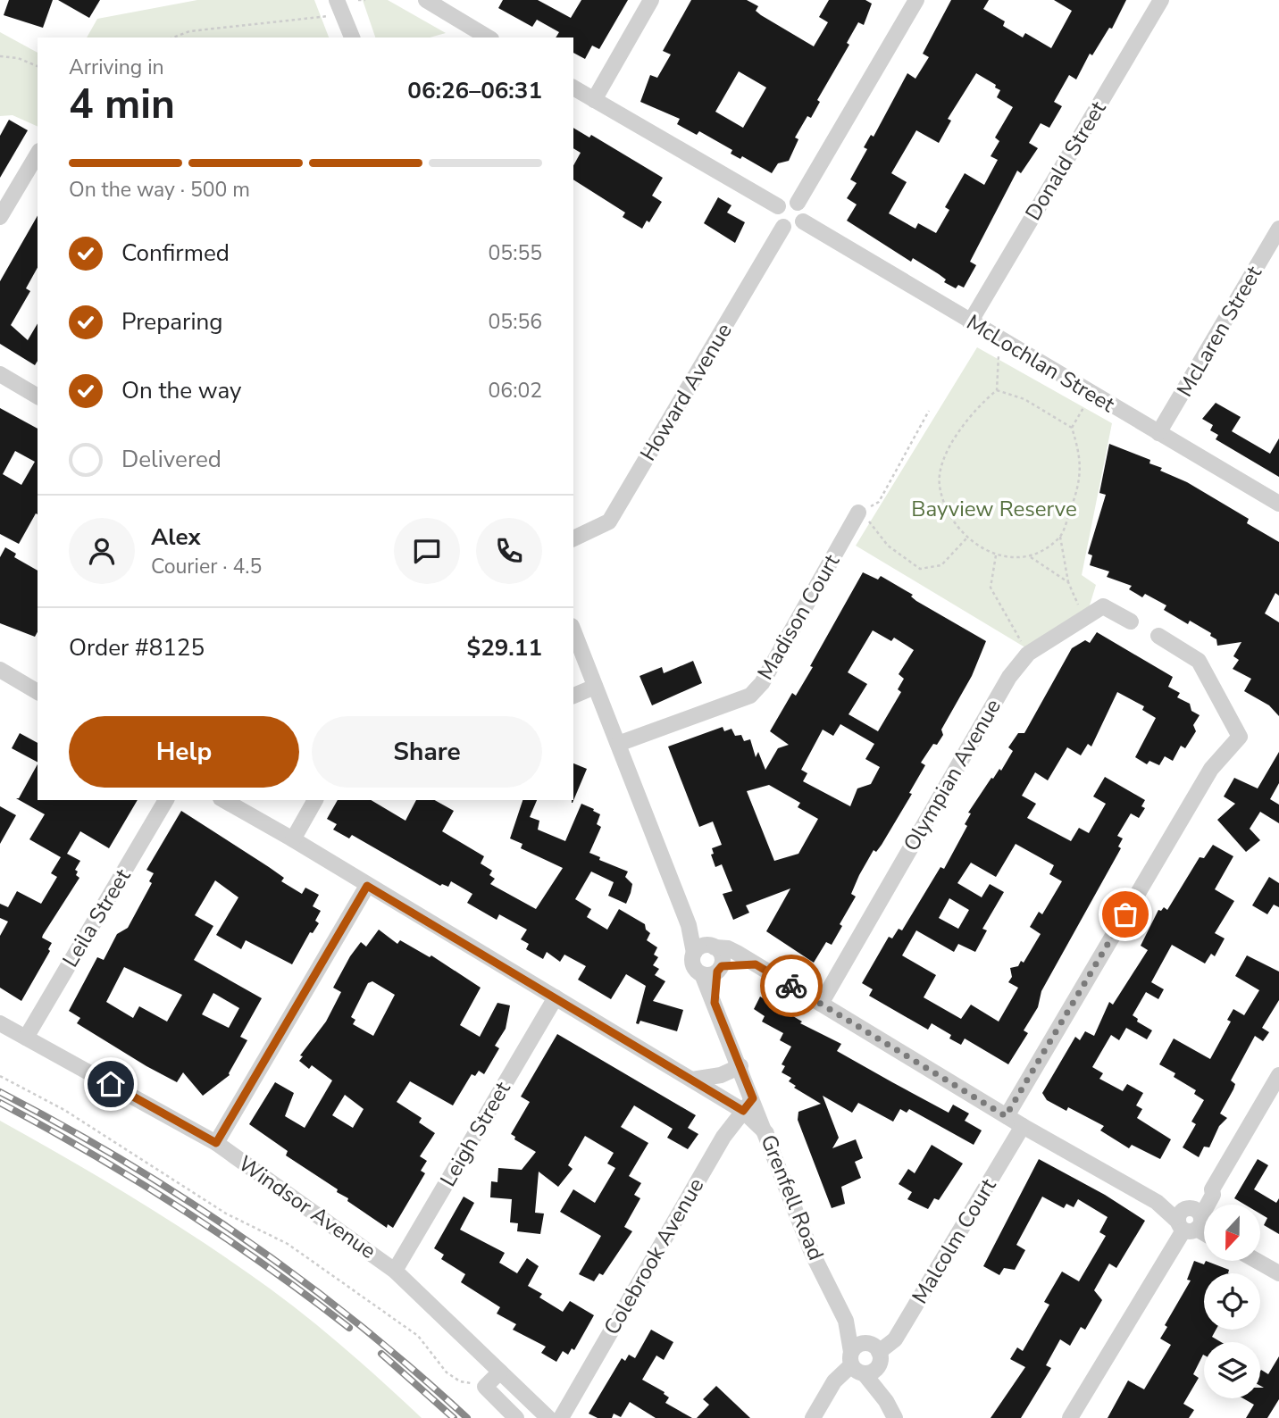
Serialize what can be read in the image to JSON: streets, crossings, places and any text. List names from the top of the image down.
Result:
{
  "streets": {
    "street": [
      "Donald Street",
      "McLaren Street",
      "McLochlan Street",
      "Howard Avenue",
      "Madison Court",
      "Olympian Avenue",
      "Leila Street",
      "Leigh Street",
      "Grenfell Road",
      "Windsor Avenue",
      "Malcolm Court",
      "Colebrook Avenue"
    ]
  },
  "crossings": [
    ["Donald Street", "McLochlan Street"],
    ["McLaren Street", "McLochlan Street"],
    ["McLochlan Street", "Howard Avenue"],
    ["Leila Street", "Windsor Avenue"],
    ["Leigh Street", "Windsor Avenue"],
    ["Grenfell Road", "Malcolm Court"],
    ["Grenfell Road", "Colebrook Avenue"]
  ],
  "parks": ["Bayview Reserve"],
  "north": "bottom",
  "page": {
    "heading": ["4 min", "Arriving in", "06:26–06:31"],
    "panel": [
      "Alex",
      "Courier · 4.5",
      "Order #8125",
      "$29.11"
    ],
    "bar": "On the way · 500 m",
    "list": [
      ["Confirmed", "05:55"],
      ["Preparing", "05:56"],
      ["On the way", "06:02"],
      "Delivered"
    ],
    "buttons": ["Help", "Share"]
  }
}
